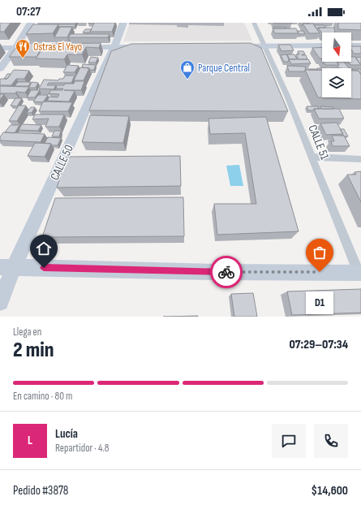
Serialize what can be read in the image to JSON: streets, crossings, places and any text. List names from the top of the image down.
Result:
{
  "streets": {
    "street": ["CALLE 51", "CALLE 50"]
  },
  "places": {
    "restaurant": ["Ostras El Yayo"],
    "shop": ["Parque Central"],
    "other": ["D1"]
  },
  "north": "bottom",
  "page": {
    "status": "07:27",
    "bubble": "D1",
    "heading": ["2 min", "Llega en", "07:29–07:34"],
    "panel": [
      "Lucía",
      "Repartidor · 4.8",
      "Pedido #3878",
      "$14,600"
    ],
    "bar": "En camino · 80 m",
    "round": "L"
  }
}
